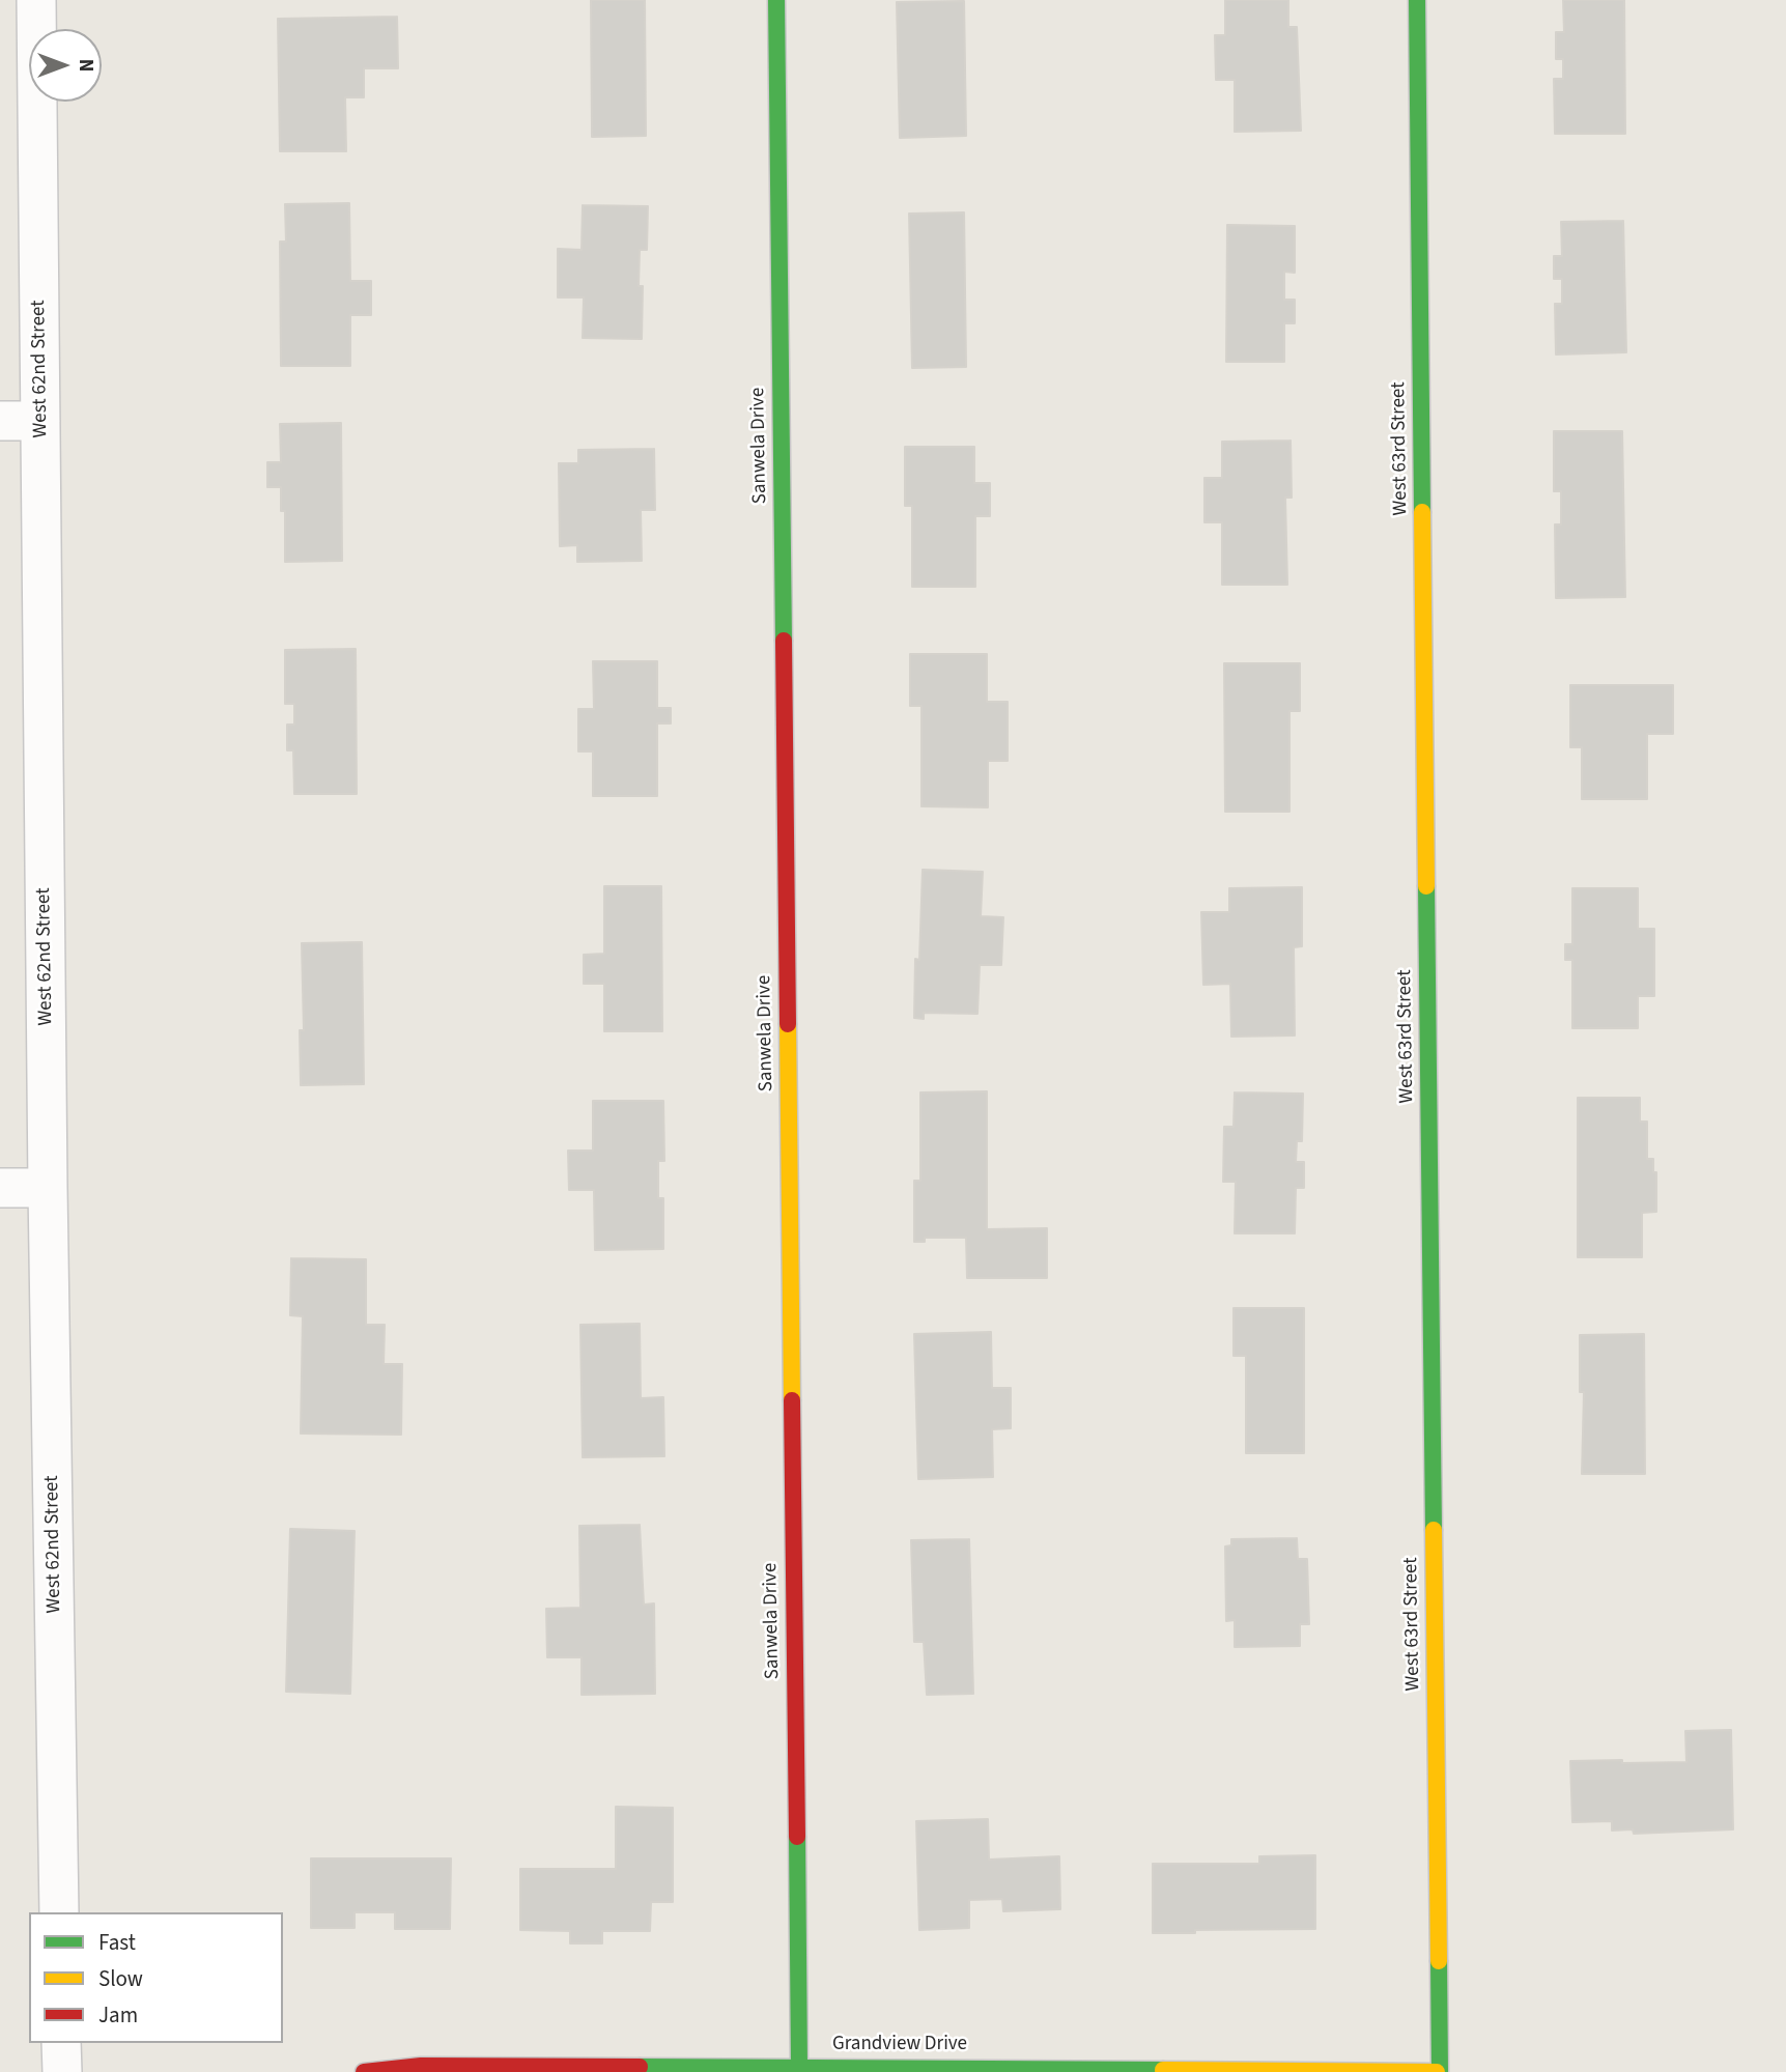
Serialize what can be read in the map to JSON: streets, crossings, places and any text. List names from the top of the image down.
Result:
{
  "streets": {
    "street": [
      "West 62nd Street",
      "Sanwela Drive",
      "West 63rd Street",
      "Grandview Drive"
    ]
  },
  "crossings": [
    ["Sanwela Drive", "Grandview Drive"],
    ["West 63rd Street", "Grandview Drive"]
  ],
  "legend": ["Fast", "Slow", "Jam"],
  "north": "right"
}
